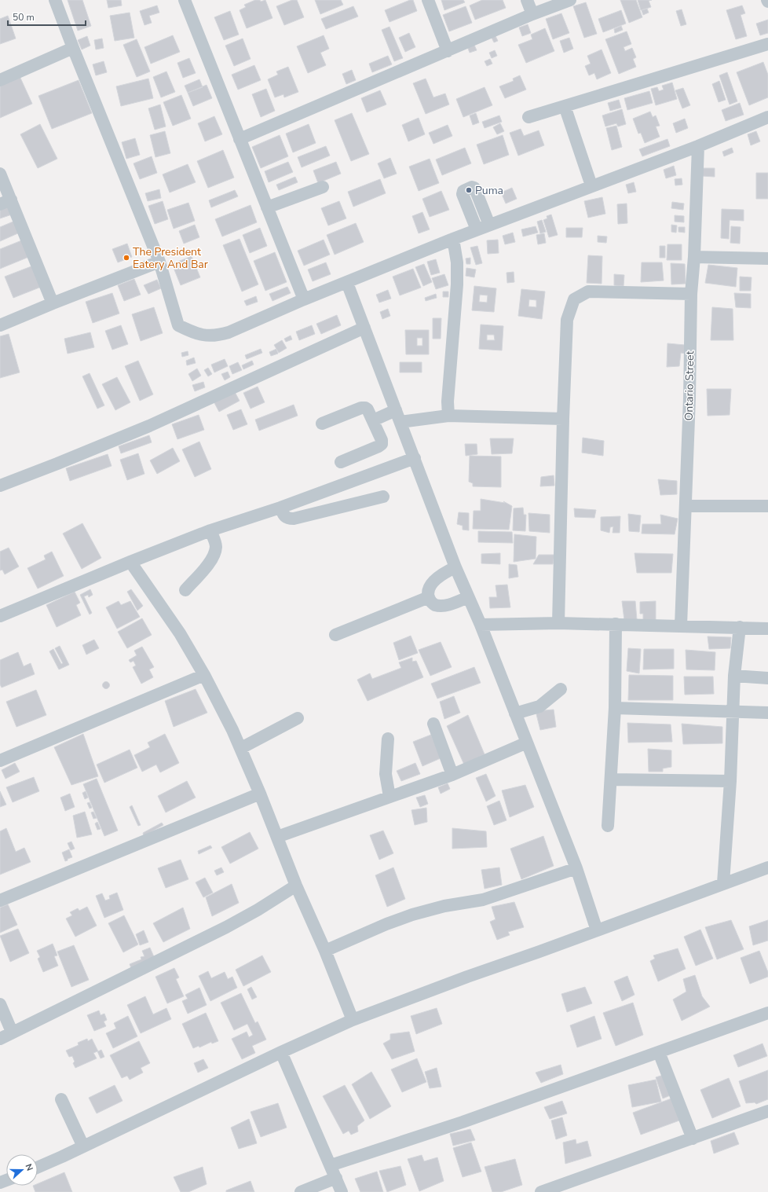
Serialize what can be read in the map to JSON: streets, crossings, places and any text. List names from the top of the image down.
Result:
{
  "streets": {
    "street": ["Ontario Street"]
  },
  "places": ["Puma", "The President Eatery And Bar"],
  "scale_bar": "50 m",
  "north": "right"
}
